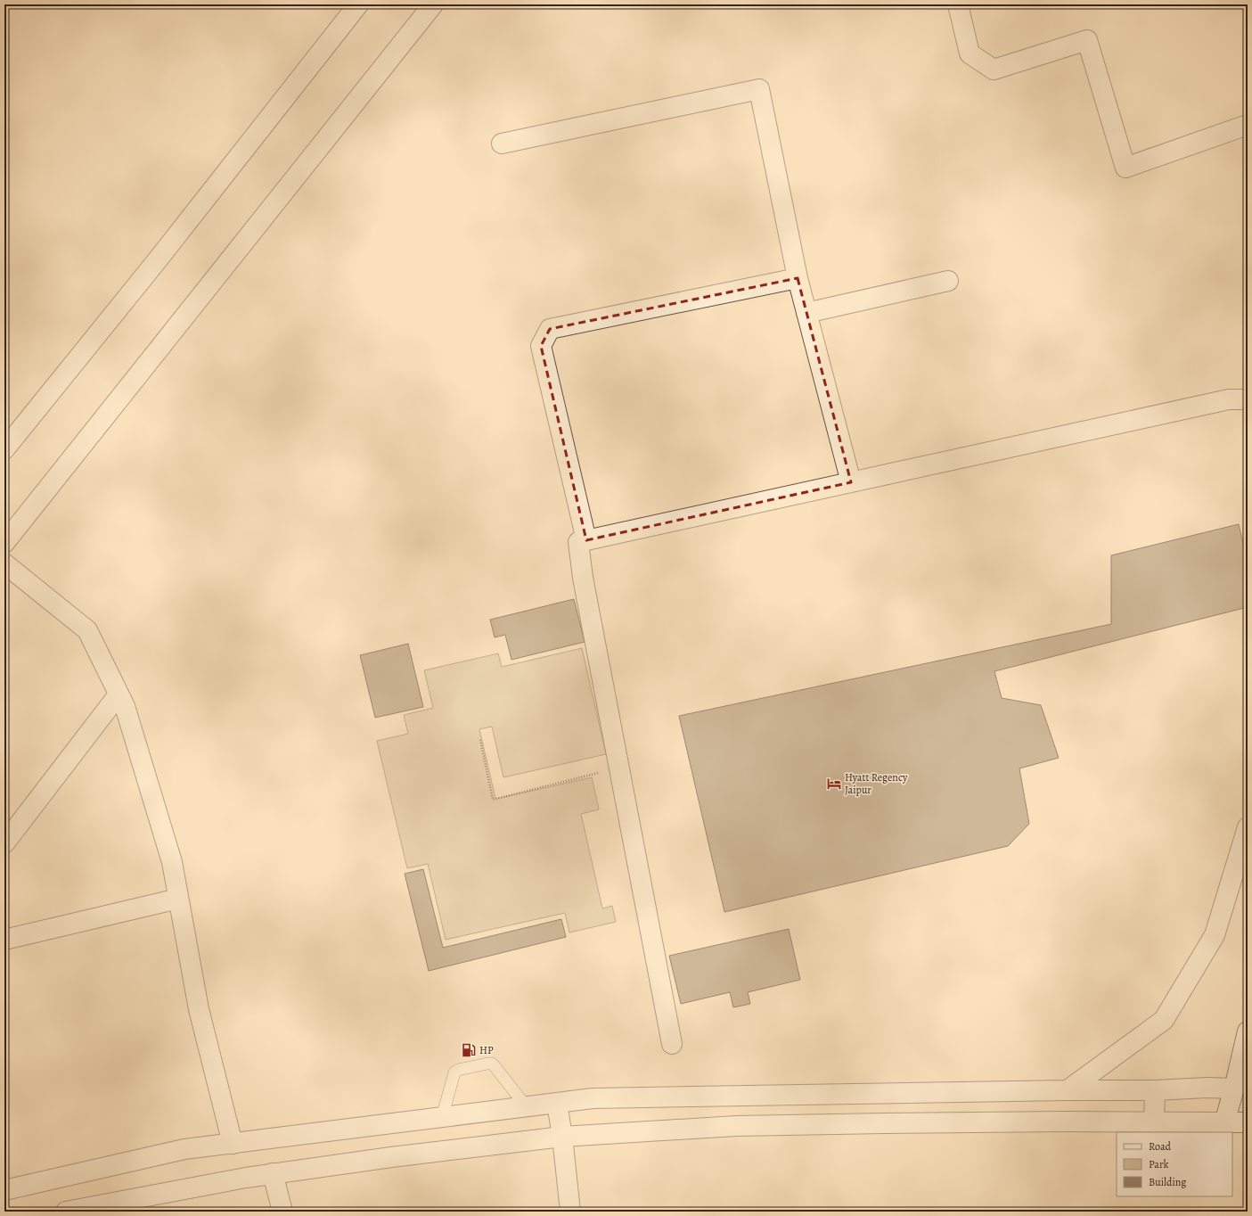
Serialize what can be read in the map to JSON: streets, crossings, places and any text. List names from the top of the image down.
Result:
{
  "places": {
    "hotel": ["Hyatt Regency Jaipur"],
    "fuel station": ["HP"]
  },
  "legend": ["Road", "Park", "Building"]
}
